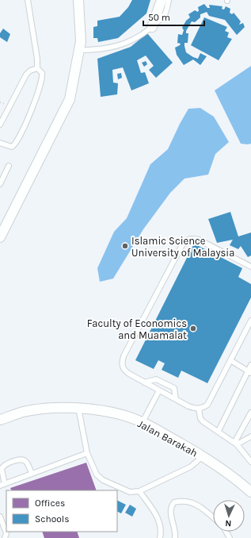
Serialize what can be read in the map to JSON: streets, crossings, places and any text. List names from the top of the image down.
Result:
{
  "streets": {
    "street": ["Jalan Barakah"]
  },
  "places": ["Islamic Science University of Malaysia", "Faculty of Economics and Muamalat"],
  "legend": ["Offices", "Schools"],
  "scale_bar": "50 m",
  "north": "bottom"
}
